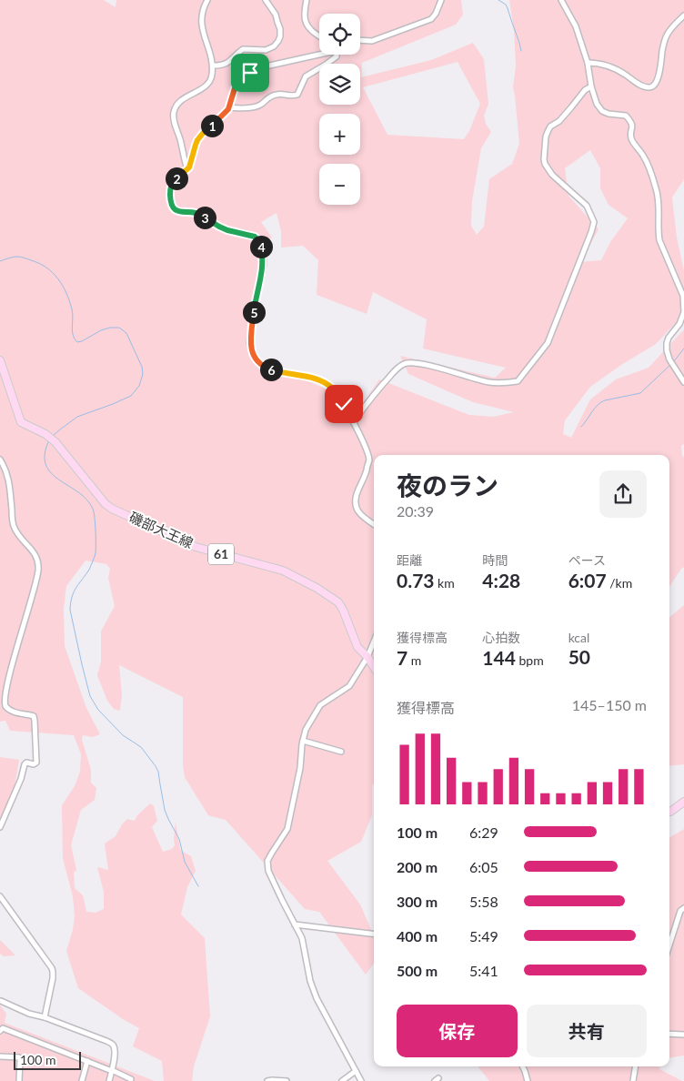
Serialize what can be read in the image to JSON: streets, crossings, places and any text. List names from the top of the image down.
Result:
{
  "streets": {
    "main road": ["磯部大王線", "61"]
  },
  "scale_bar": "100 m",
  "page": {
    "map_buttons": ["+", "−"],
    "pins": [
      "1",
      "2",
      "3",
      "4",
      "5",
      "6"
    ],
    "heading": ["夜のラン", "20:39"],
    "stats": [
      ["距離", "0.73 km"],
      ["時間", "4:28"],
      ["ペース", "6:07 /km"],
      ["獲得標高", "7 m"],
      ["心拍数", "144 bpm"],
      ["kcal", "50"]
    ],
    "chart": ["獲得標高", "145–150 m"],
    "list": [
      {
        "name": "100 m",
        "note": "6:29"
      },
      {
        "name": "200 m",
        "note": "6:05"
      },
      {
        "name": "300 m",
        "note": "5:58"
      },
      {
        "name": "400 m",
        "note": "5:49"
      },
      {
        "name": "500 m",
        "note": "5:41"
      }
    ],
    "buttons": ["保存", "共有"],
    "scale": "100 m"
  }
}
